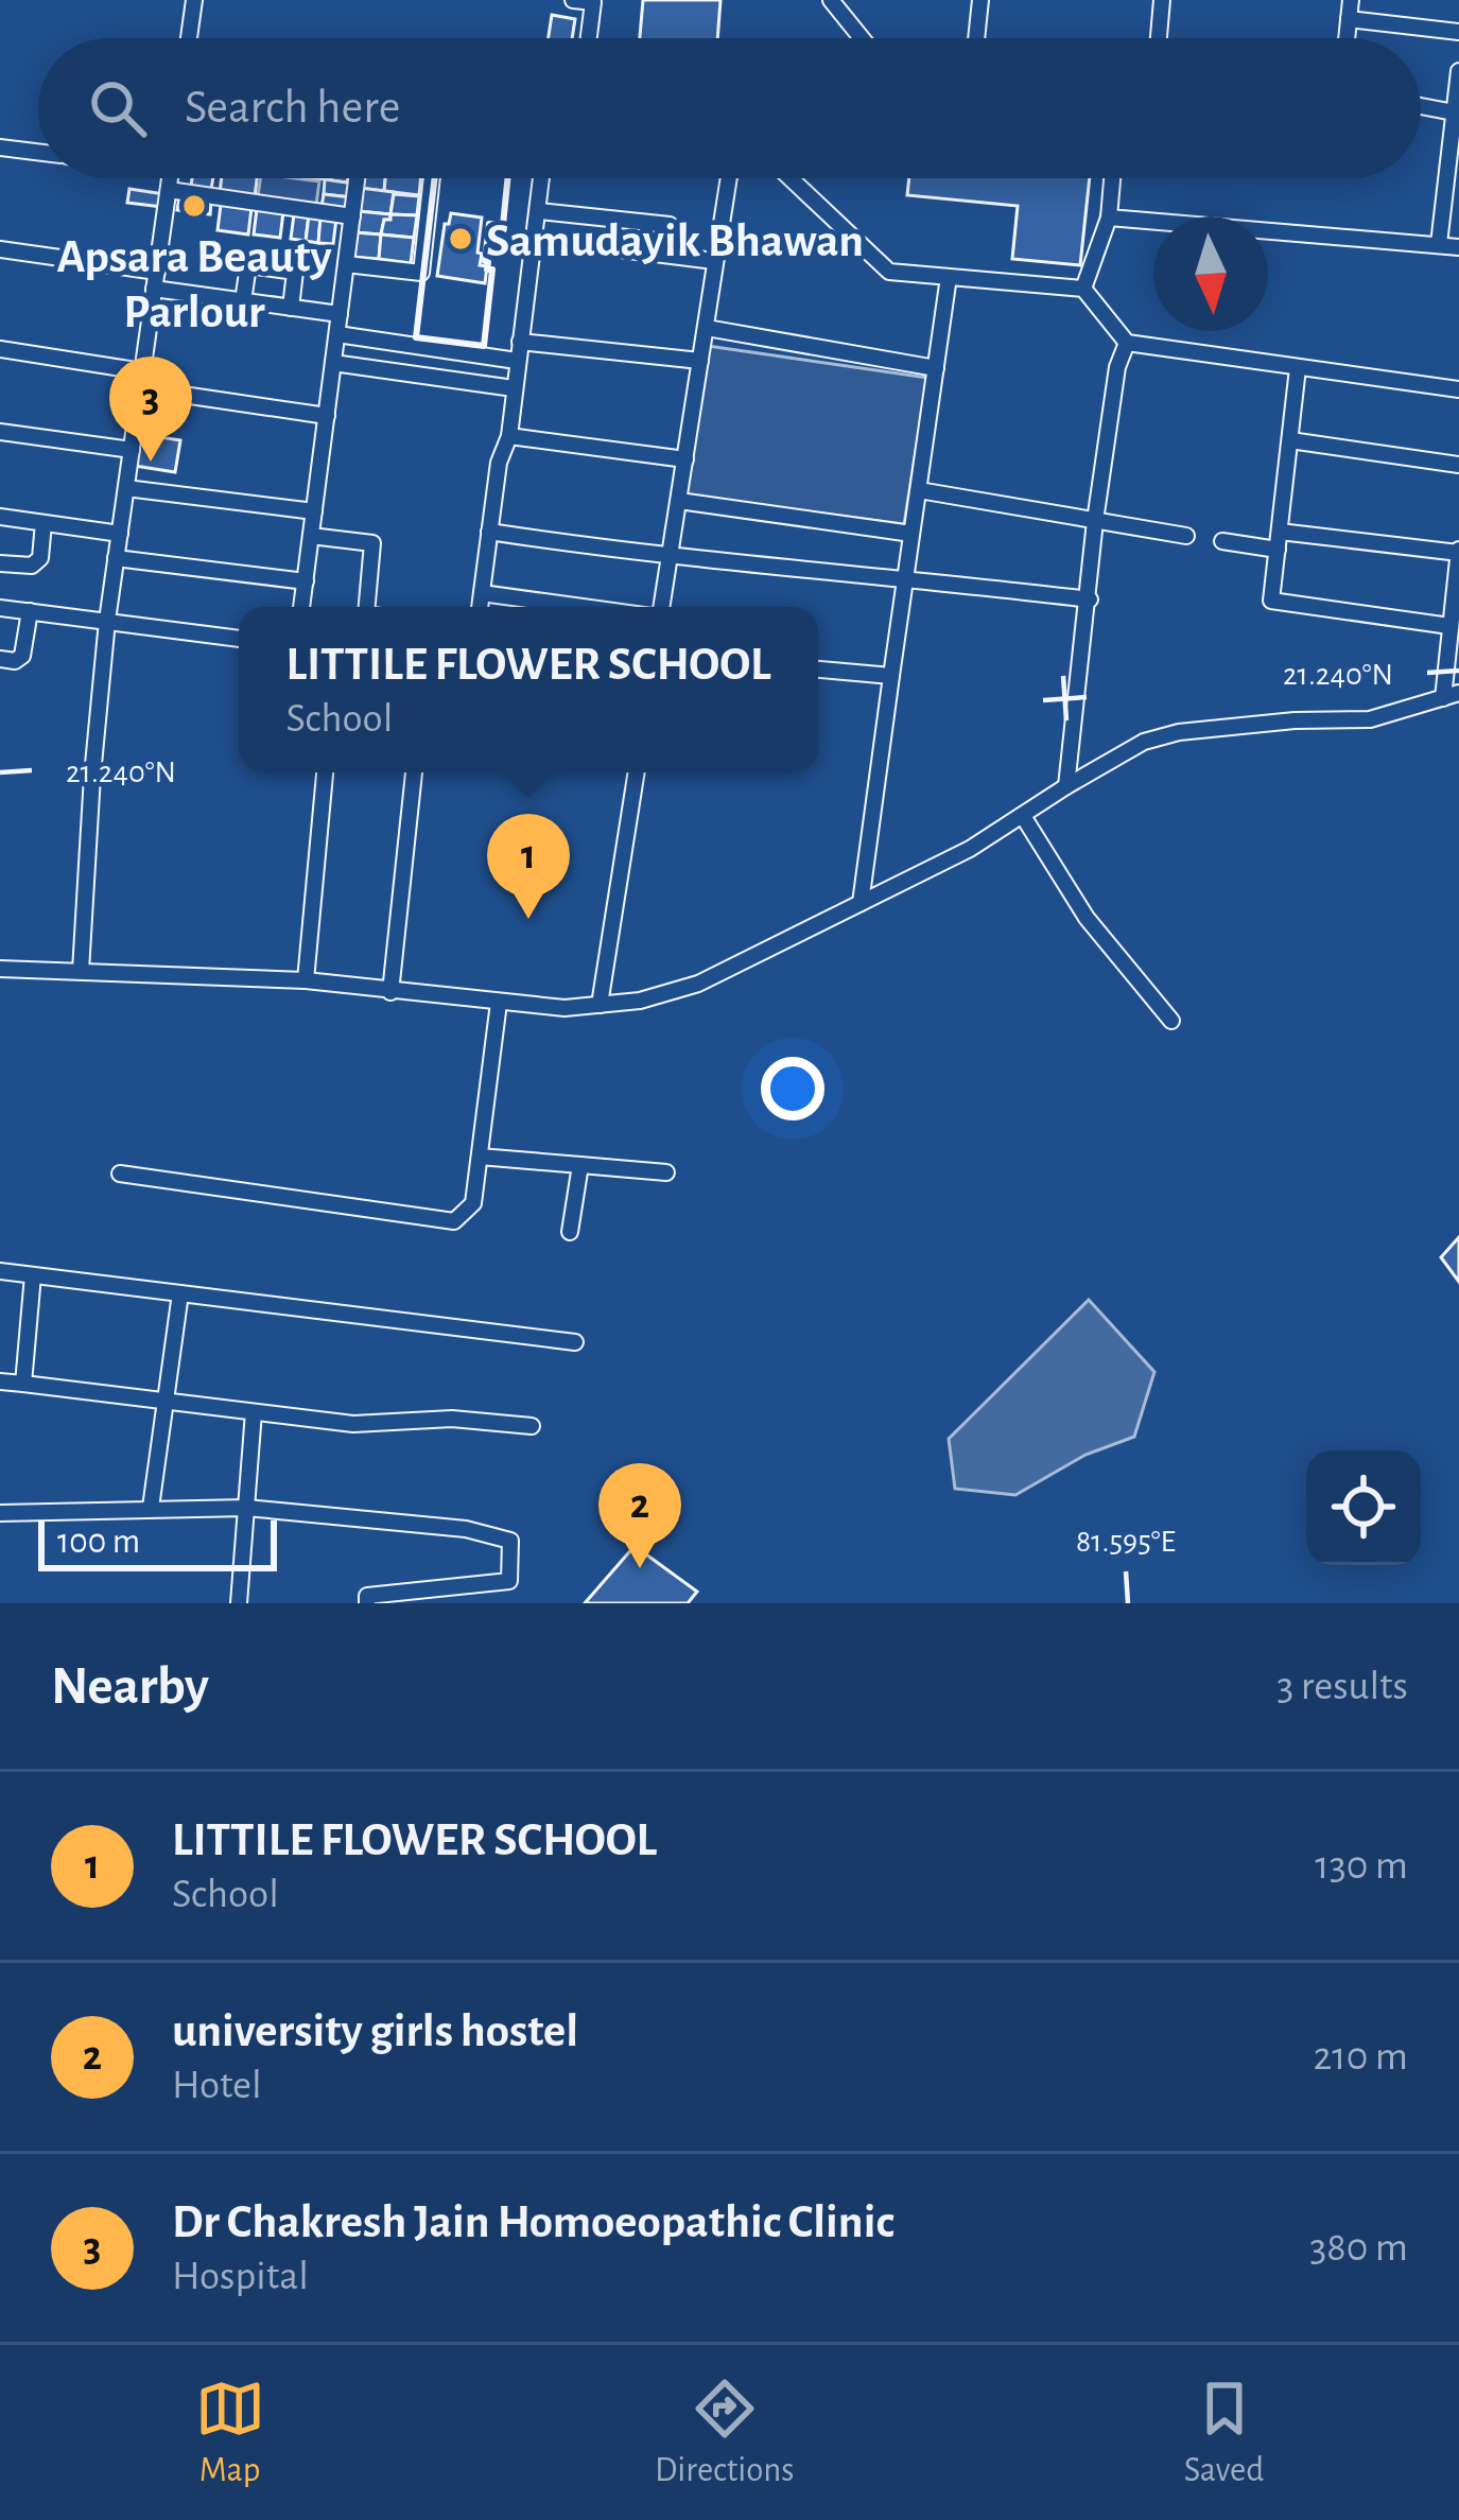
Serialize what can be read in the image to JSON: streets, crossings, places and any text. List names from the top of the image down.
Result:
{
  "places": ["Apsara Beauty Parlour", "Samudayik Bhawan"],
  "scale_bar": "100 m",
  "north": "bottom",
  "page": {
    "search": "Search here",
    "pins": ["3", "1", "2"],
    "popup": ["LITTILE FLOWER SCHOOL", "School"],
    "scale": "100 m",
    "heading": ["Nearby", "3 results"],
    "list": [
      {
        "mark": "1",
        "name": "LITTILE FLOWER SCHOOL",
        "note": "School",
        "value": "130 m"
      },
      {
        "mark": "2",
        "name": "university girls hostel",
        "note": "Hotel",
        "value": "210 m"
      },
      {
        "mark": "3",
        "name": "Dr Chakresh Jain Homoeopathic Clinic",
        "note": "Hospital",
        "value": "380 m"
      }
    ],
    "nav": ["Map", "Directions", "Saved"]
  },
  "coordinates": ["21.240°N", "81.595°E"]
}
